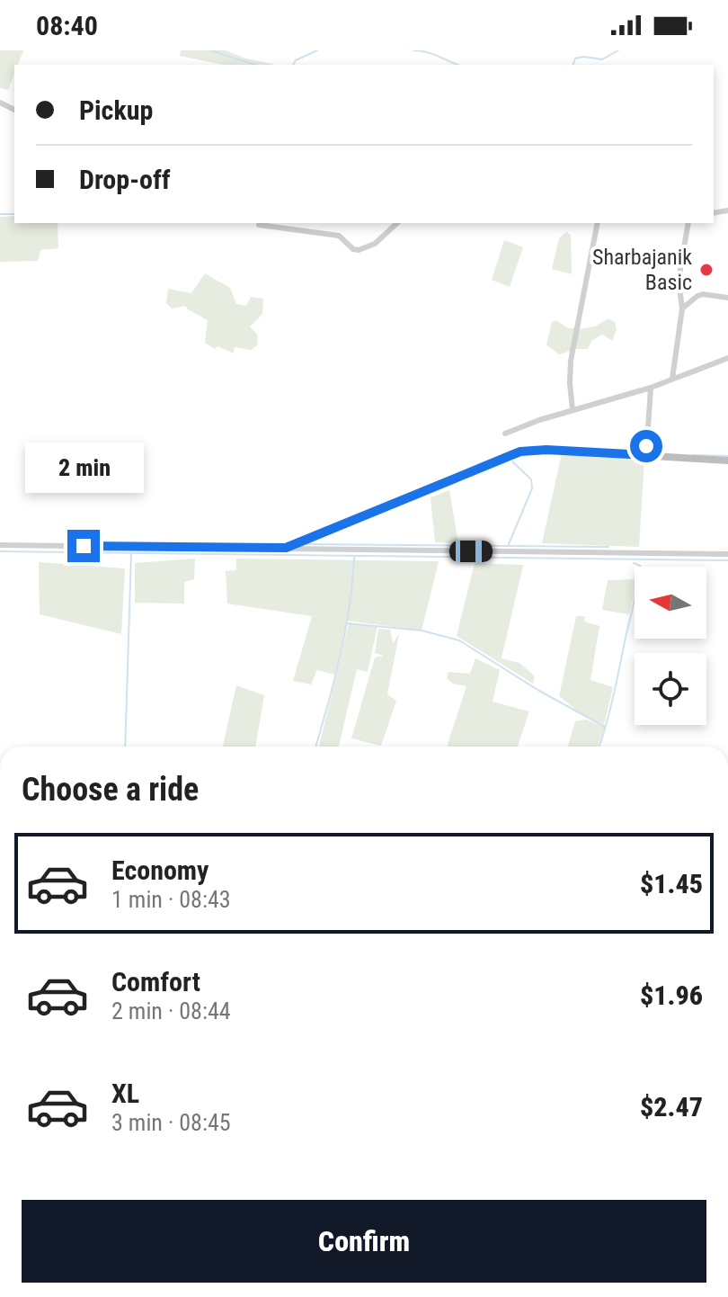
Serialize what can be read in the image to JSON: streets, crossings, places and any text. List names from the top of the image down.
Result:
{
  "places": ["Sharbajanik Basic"],
  "north": "left",
  "page": {
    "status": "08:40",
    "banner": ["Pickup", "Drop-off"],
    "bubble": "2 min",
    "heading": "Choose a ride",
    "list": [
      {
        "name": "Economy",
        "note": "1 min · 08:43",
        "value": "$1.45"
      },
      {
        "name": "Comfort",
        "note": "2 min · 08:44",
        "value": "$1.96"
      },
      {
        "name": "XL",
        "note": "3 min · 08:45",
        "value": "$2.47"
      }
    ],
    "buttons": "Confirm"
  }
}
